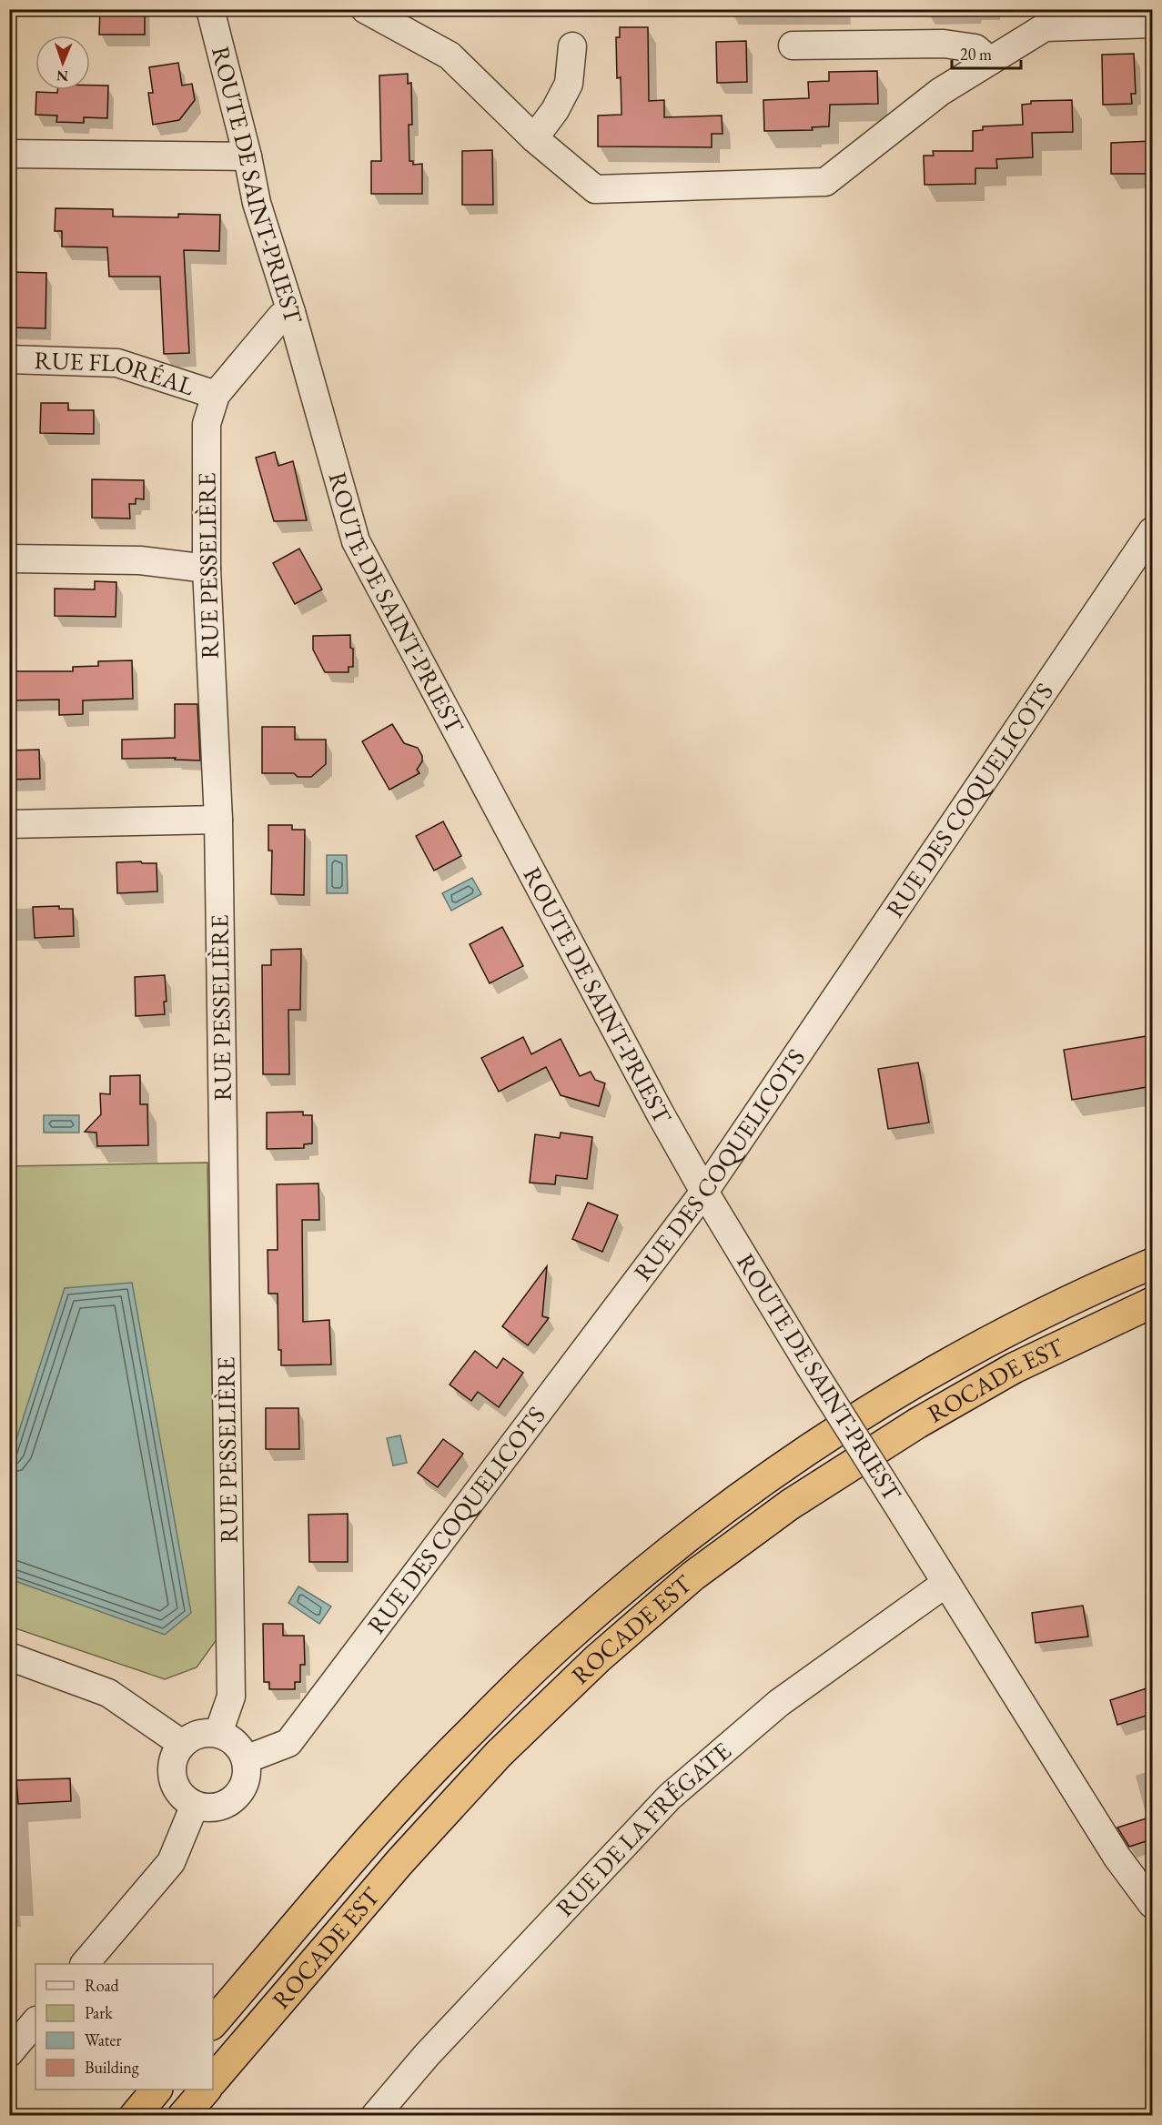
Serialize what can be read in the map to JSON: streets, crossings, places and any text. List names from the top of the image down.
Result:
{
  "streets": {
    "highway": ["ROCADE EST"],
    "street": [
      "ROUTE DE SAINT-PRIEST",
      "RUE FLORÉAL",
      "RUE PESSELIÈRE",
      "RUE DES COQUELICOTS",
      "RUE DE LA FRÉGATE"
    ]
  },
  "crossings": [
    ["ROUTE DE SAINT-PRIEST", "RUE PESSELIÈRE"],
    ["ROUTE DE SAINT-PRIEST", "RUE DES COQUELICOTS"],
    ["ROUTE DE SAINT-PRIEST", "RUE DE LA FRÉGATE"],
    ["RUE FLORÉAL", "RUE PESSELIÈRE"],
    ["RUE PESSELIÈRE", "RUE DES COQUELICOTS"]
  ],
  "legend": [
    "Road",
    "Park",
    "Water",
    "Building"
  ],
  "scale_bar": "20 m",
  "north": "bottom"
}
